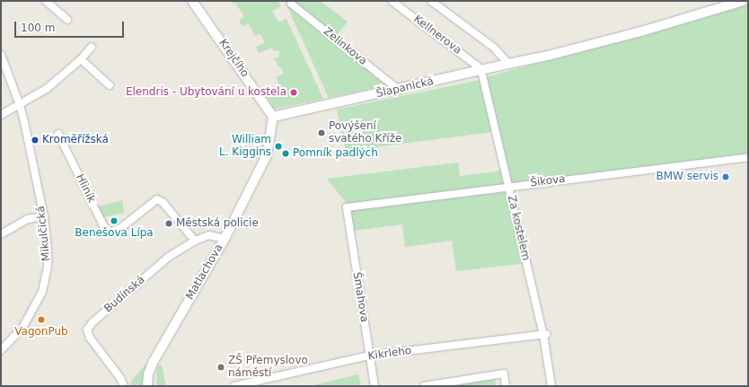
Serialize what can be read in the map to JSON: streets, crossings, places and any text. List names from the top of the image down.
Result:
{
  "streets": {
    "street": [
      "Kellnerova",
      "Zelinkova",
      "Krejčího",
      "Šlapanická",
      "Šikova",
      "Hliník",
      "Za kostelem",
      "Mikulčická",
      "Matlachova",
      "Budínská",
      "Šmahova",
      "Kikrleho"
    ]
  },
  "crossings": [
    ["Kellnerova", "Šlapanická"],
    ["Kellnerova", "Za kostelem"],
    ["Zelinkova", "Šlapanická"],
    ["Krejčího", "Šlapanická"],
    ["Krejčího", "Matlachova"],
    ["Šlapanická", "Za kostelem"],
    ["Šlapanická", "Matlachova"],
    ["Šikova", "Za kostelem"],
    ["Šikova", "Šmahova"],
    ["Hliník", "Budínská"],
    ["Za kostelem", "Kikrleho"],
    ["Matlachova", "Budínská"],
    ["Šmahova", "Kikrleho"]
  ],
  "places": [
    "Elendris - Ubytování u kostela",
    "Povýšení svatého Kříže",
    "Kroměřížská",
    "William L. Kiggins",
    "Pomník padlých",
    "BMW servis",
    "Benešova Lípa",
    "Městská policie",
    "VagonPub",
    "ZŠ Přemyslovo náměstí"
  ],
  "scale_bar": "100 m"
}
